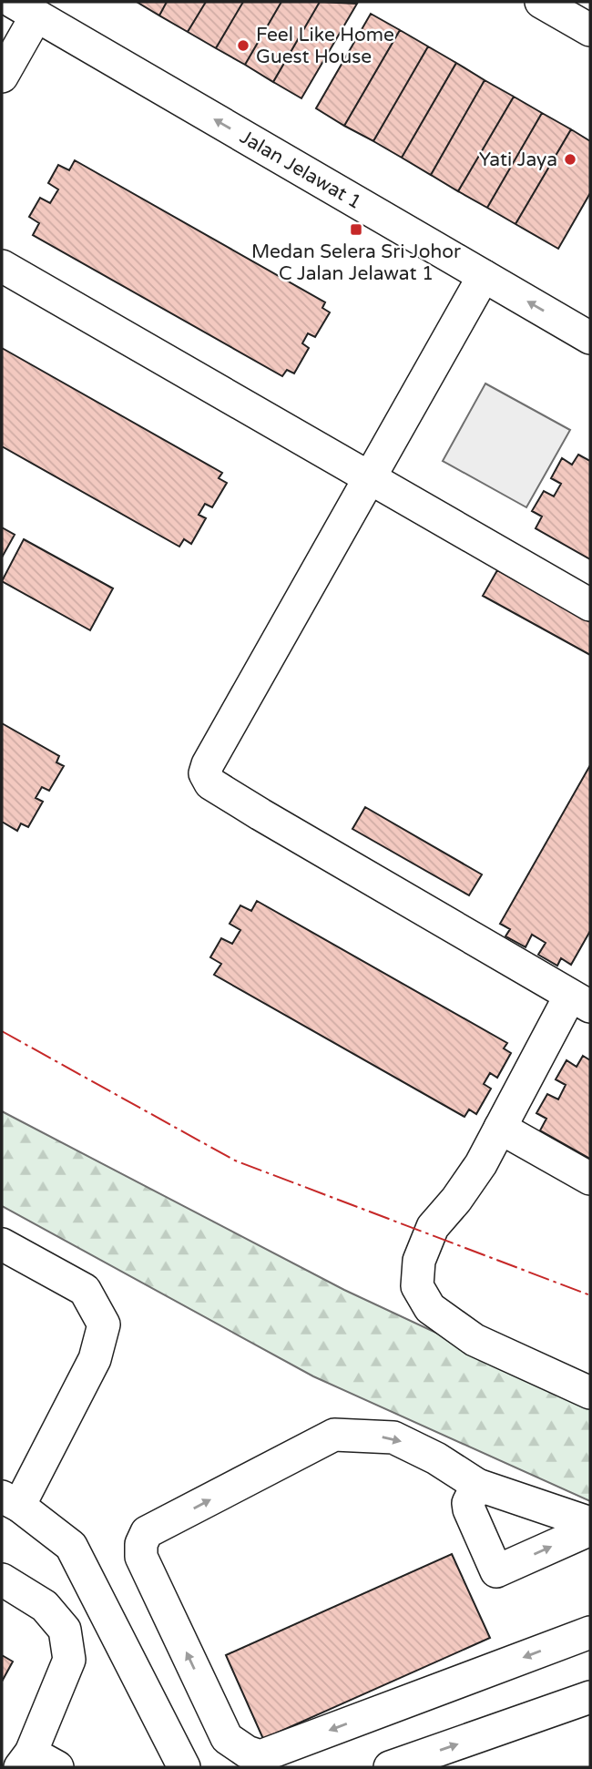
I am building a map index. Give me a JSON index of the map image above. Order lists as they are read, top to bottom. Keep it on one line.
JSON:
{"streets":{"street":["Jalan Jelawat 1"]},"places":{"other":["Feel Like Home Guest House","Yati Jaya"],"transit":["Medan Selera Sri Johor C Jalan Jelawat 1"]}}
